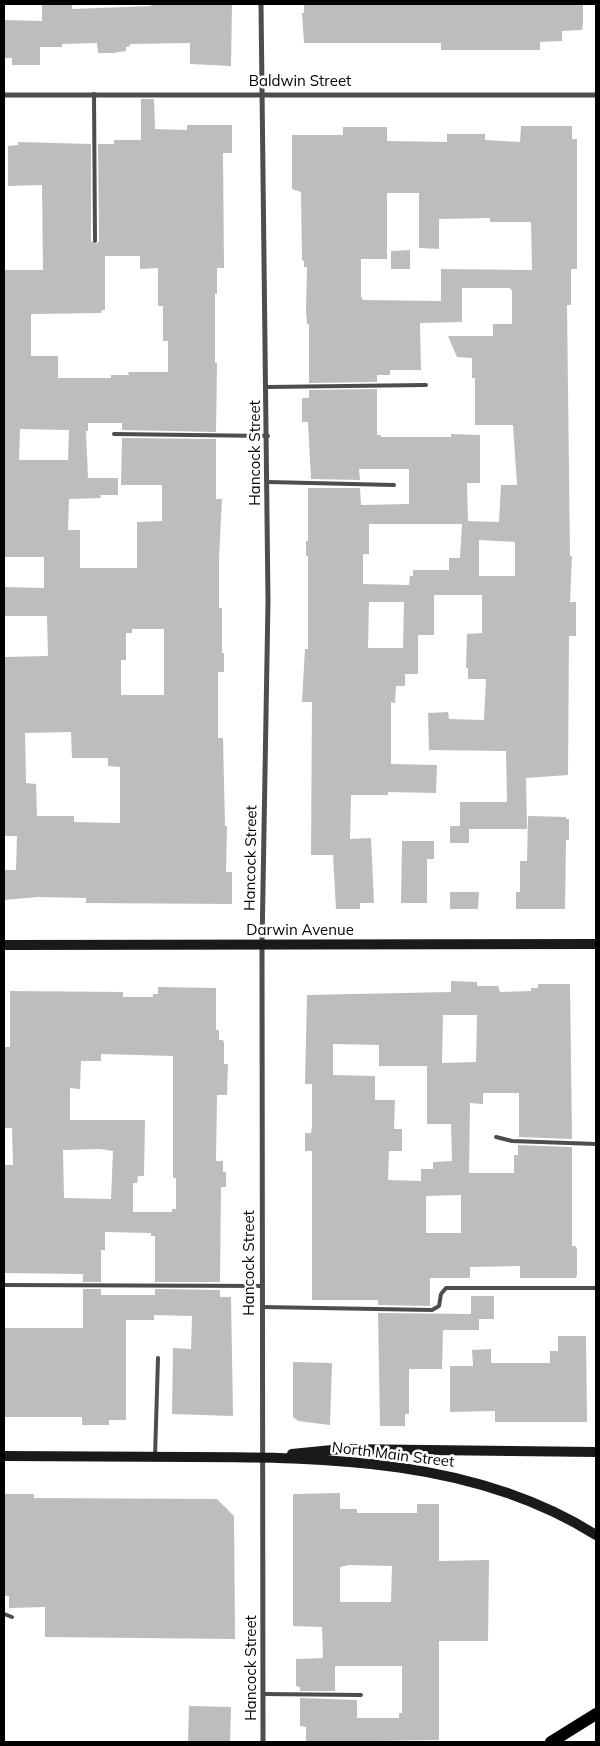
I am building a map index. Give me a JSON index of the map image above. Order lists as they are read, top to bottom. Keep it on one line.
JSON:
{"streets":{"main road":["Darwin Avenue","North Main Street"],"street":["Baldwin Street","Hancock Street"]},"crossings":[["Baldwin Street","Hancock Street"],["Hancock Street","Darwin Avenue"],["Hancock Street","North Main Street"]]}
